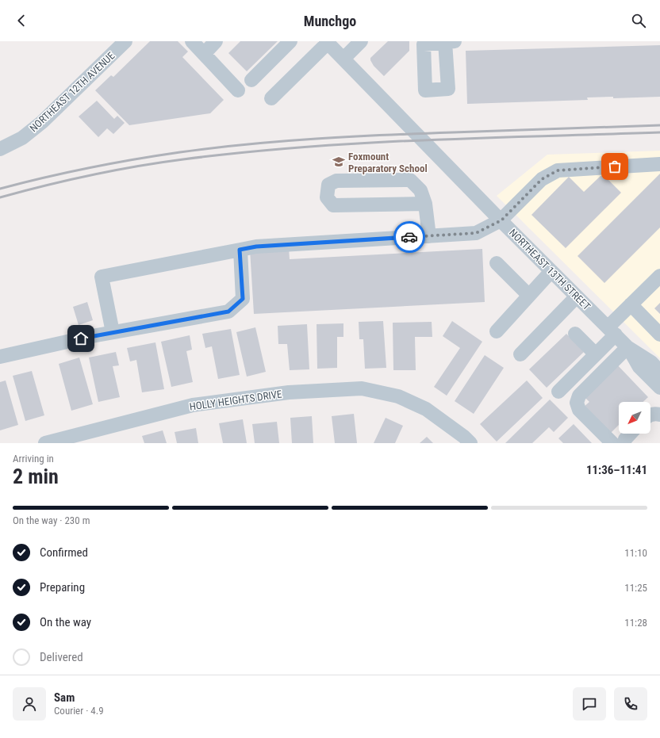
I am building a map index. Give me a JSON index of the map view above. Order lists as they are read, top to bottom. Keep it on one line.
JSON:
{"streets":{"street":["NORTHEAST 12TH AVENUE","NORTHEAST 13TH STREET","HOLLY HEIGHTS DRIVE"]},"places":{"school or university":["Foxmount Preparatory School"]},"north":"bottom left","page":{"header":"Munchgo","heading":["2 min","Arriving in","11:36–11:41"],"panel":["Sam","Courier · 4.9"],"bar":"On the way · 230 m","list":[["Confirmed","11:10"],["Preparing","11:25"],["On the way","11:28"],"Delivered"]}}
